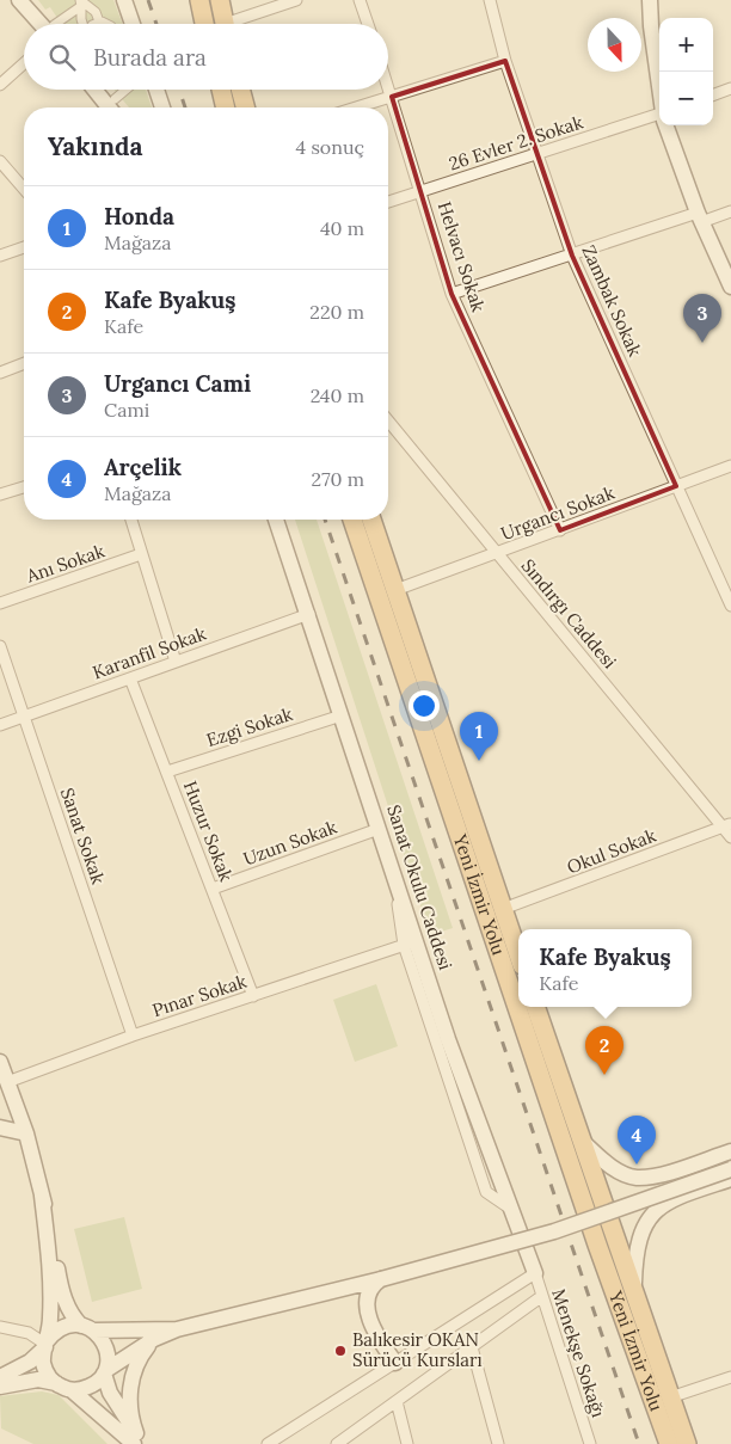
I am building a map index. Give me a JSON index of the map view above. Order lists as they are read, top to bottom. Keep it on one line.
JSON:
{"streets":{"highway":["Yeni İzmir Yolu"],"main road":["Sanat Okulu Caddesi"],"street":["26 Evler 2. Sokak","Helvacı Sokak","Zambak Sokak","Urgancı Sokak","Anı Sokak","Sındırgı Caddesi","Karanfil Sokak","Ezgi Sokak","Huzur Sokak","Sanat Sokak","Uzun Sokak","Okul Sokak","Pınar Sokak","Menekşe Sokağı"]},"crossings":[["26 Evler 2. Sokak","Helvacı Sokak"],["26 Evler 2. Sokak","Zambak Sokak"],["Helvacı Sokak","Urgancı Sokak"],["Zambak Sokak","Urgancı Sokak"],["Urgancı Sokak","Sındırgı Caddesi"],["Urgancı Sokak","Yeni İzmir Yolu"],["Sındırgı Caddesi","Okul Sokak"],["Karanfil Sokak","Huzur Sokak"],["Karanfil Sokak","Sanat Sokak"],["Karanfil Sokak","Sanat Okulu Caddesi"],["Ezgi Sokak","Huzur Sokak"],["Ezgi Sokak","Sanat Okulu Caddesi"],["Huzur Sokak","Uzun Sokak"],["Huzur Sokak","Pınar Sokak"],["Sanat Sokak","Pınar Sokak"],["Uzun Sokak","Sanat Okulu Caddesi"],["Okul Sokak","Yeni İzmir Yolu"],["Sanat Okulu Caddesi","Pınar Sokak"],["Sanat Okulu Caddesi","Menekşe Sokağı"]],"places":["Balıkesir OKAN Sürücü Kursları"],"north":"bottom","page":{"map_buttons":["+","−"],"search":"Burada ara","heading":["Yakında","4 sonuç"],"list":[{"mark":"1","name":"Honda","note":"Mağaza","value":"40 m"},{"mark":"2","name":"Kafe Byakuş","note":"Kafe","value":"220 m"},{"mark":"3","name":"Urgancı Cami","note":"Cami","value":"240 m"},{"mark":"4","name":"Arçelik","note":"Mağaza","value":"270 m"}],"pins":["3","1","2","4"],"popup":["Kafe Byakuş","Kafe"]}}
